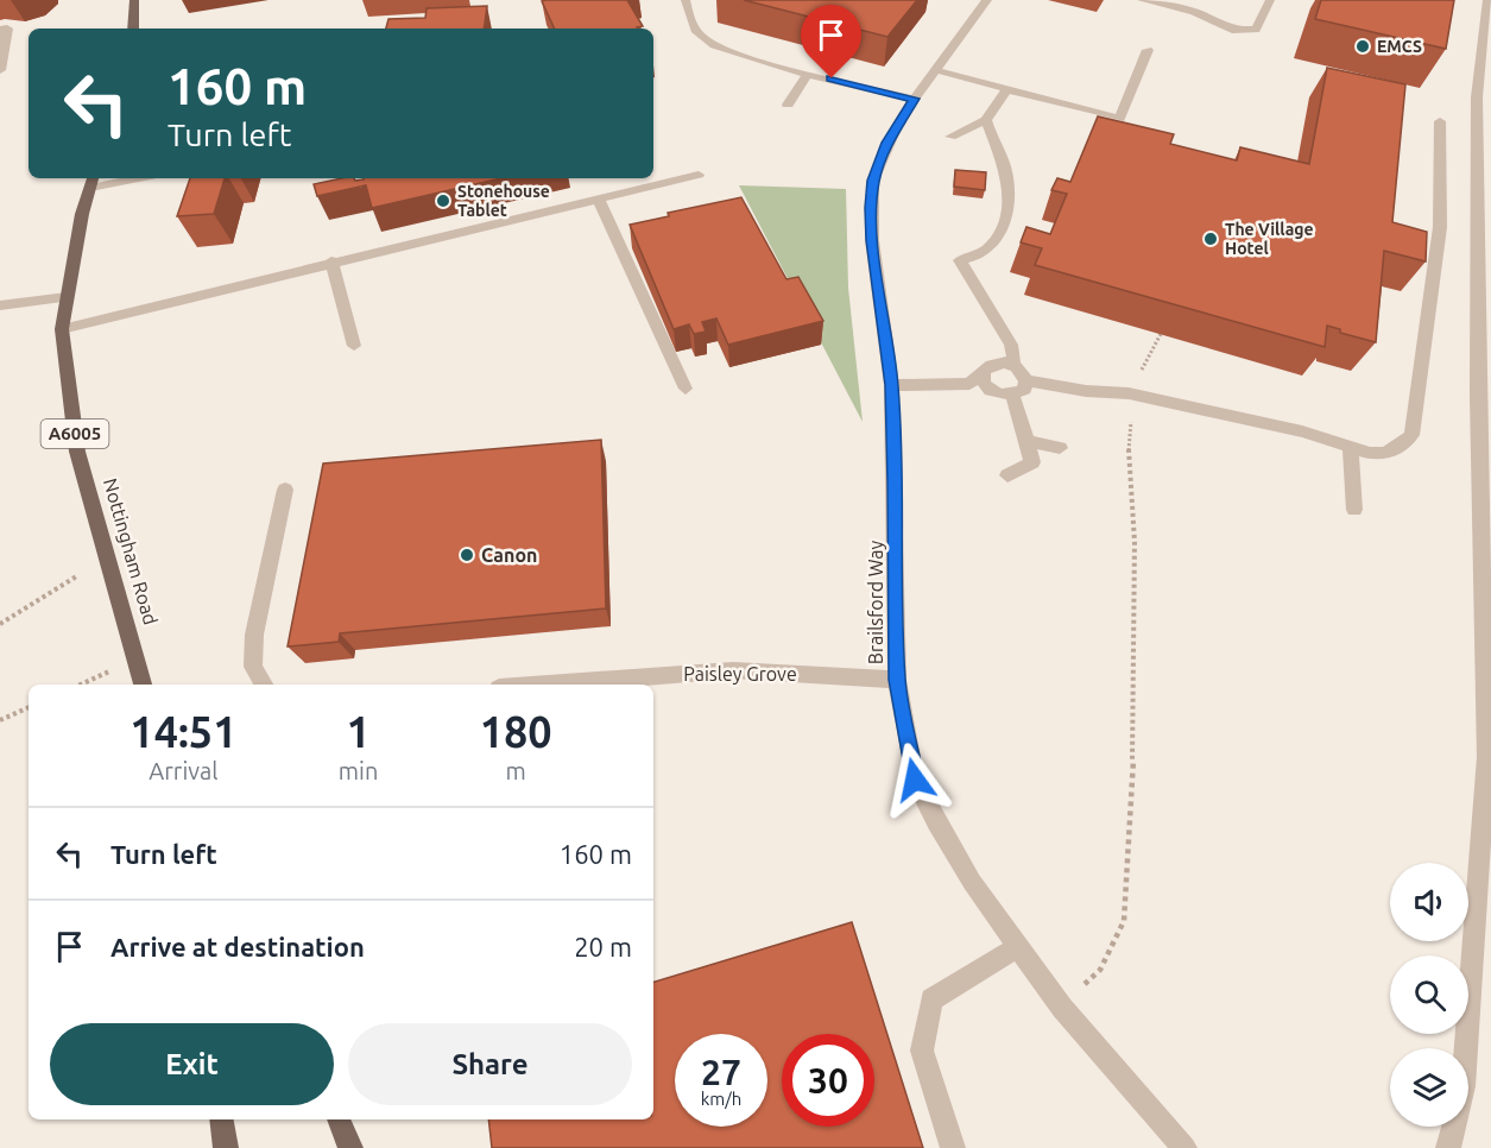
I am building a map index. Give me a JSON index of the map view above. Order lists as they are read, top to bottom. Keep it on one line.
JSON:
{"streets":{"main road":["A6005","Nottingham Road"],"street":["Brailsford Way","Paisley Grove"]},"crossings":[["Brailsford Way","Paisley Grove"]],"places":["EMCS","Stonehouse Tablet","The Village Hotel","Canon"],"page":{"turn":["160 m","Turn left"],"eta":["14:51","Arrival","1","min","180","m"],"list":[{"name":"Turn left","value":"160 m"},{"name":"Arrive at destination","value":"20 m"}],"buttons":["Exit","Share"],"speed":"27 km/h","limit":"30"}}
